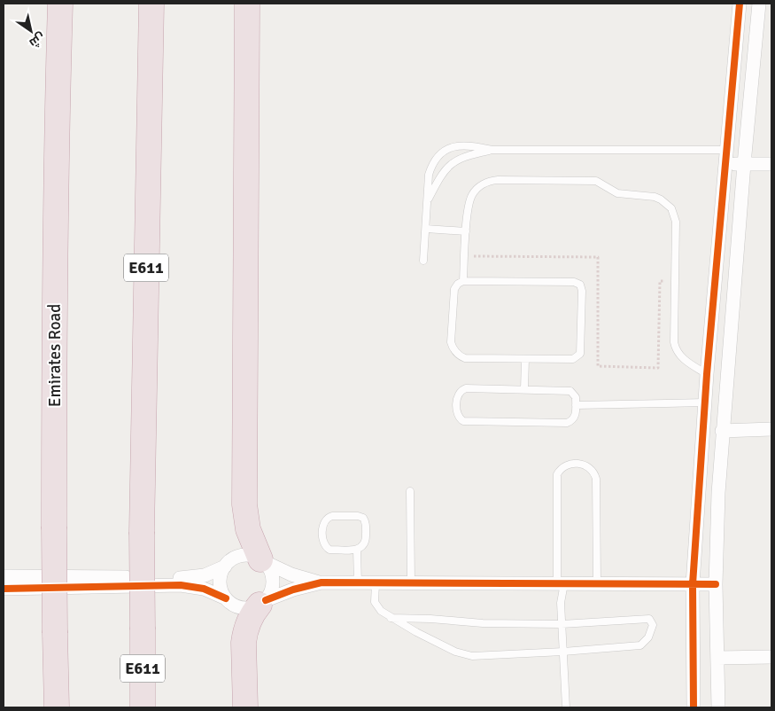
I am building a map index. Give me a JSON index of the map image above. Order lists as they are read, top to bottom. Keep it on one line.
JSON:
{"streets":{"highway":["E611","Emirates Road"]},"north":"bottom right"}
